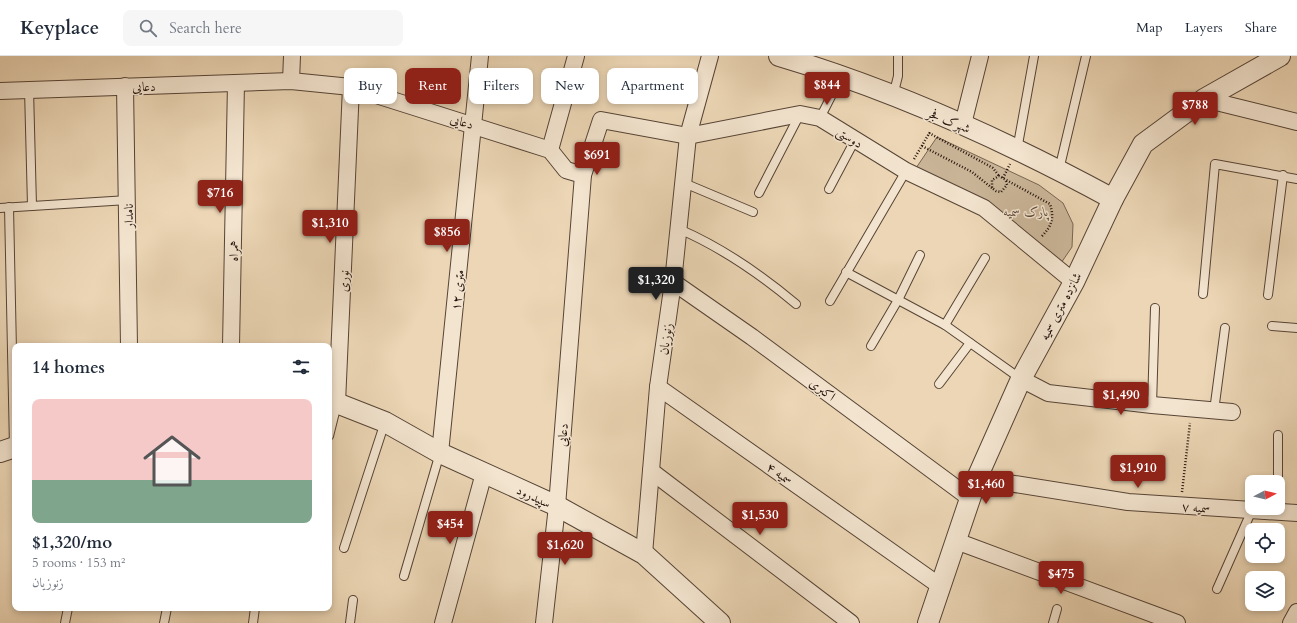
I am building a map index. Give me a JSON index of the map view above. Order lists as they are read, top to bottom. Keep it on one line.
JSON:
{"streets":{"street":["دعایی","شهرک فجر","دوستی","نامدار","همراه","نوری","۱۲ متری","شانزده متری سمیه","زنوزیان","اکبری","سمیه ۴","سپیدرود","سمیه ۷"]},"crossings":[["دعایی","دوستی"],["دعایی","نامدار"],["دعایی","همراه"],["دعایی","۱۲ متری"],["دعایی","سپیدرود"],["شهرک فجر","شانزده متری سمیه"],["دوستی","شانزده متری سمیه"],["دوستی","زنوزیان"],["نوری","سپیدرود"],["۱۲ متری","سپیدرود"],["شانزده متری سمیه","اکبری"],["شانزده متری سمیه","سمیه ۴"],["شانزده متری سمیه","سمیه ۷"],["زنوزیان","اکبری"],["زنوزیان","سمیه ۴"],["زنوزیان","سپیدرود"]],"parks":["پارک سمیه"],"north":"right","page":{"header":"Keyplace","search":"Search here","nav":["Map","Layers","Share"],"chip":["Buy","Rent","Filters","New","Apartment"],"price":["$844","$788","$691","$716","$1,310","$856","$1,320","$1,490","$1,910","$1,460","$1,530","$454","$1,620","$475"],"heading":"14 homes","list":[{"name":"$1,320/mo","note":"5 rooms · 153 m² · زنوزیان"}]}}
